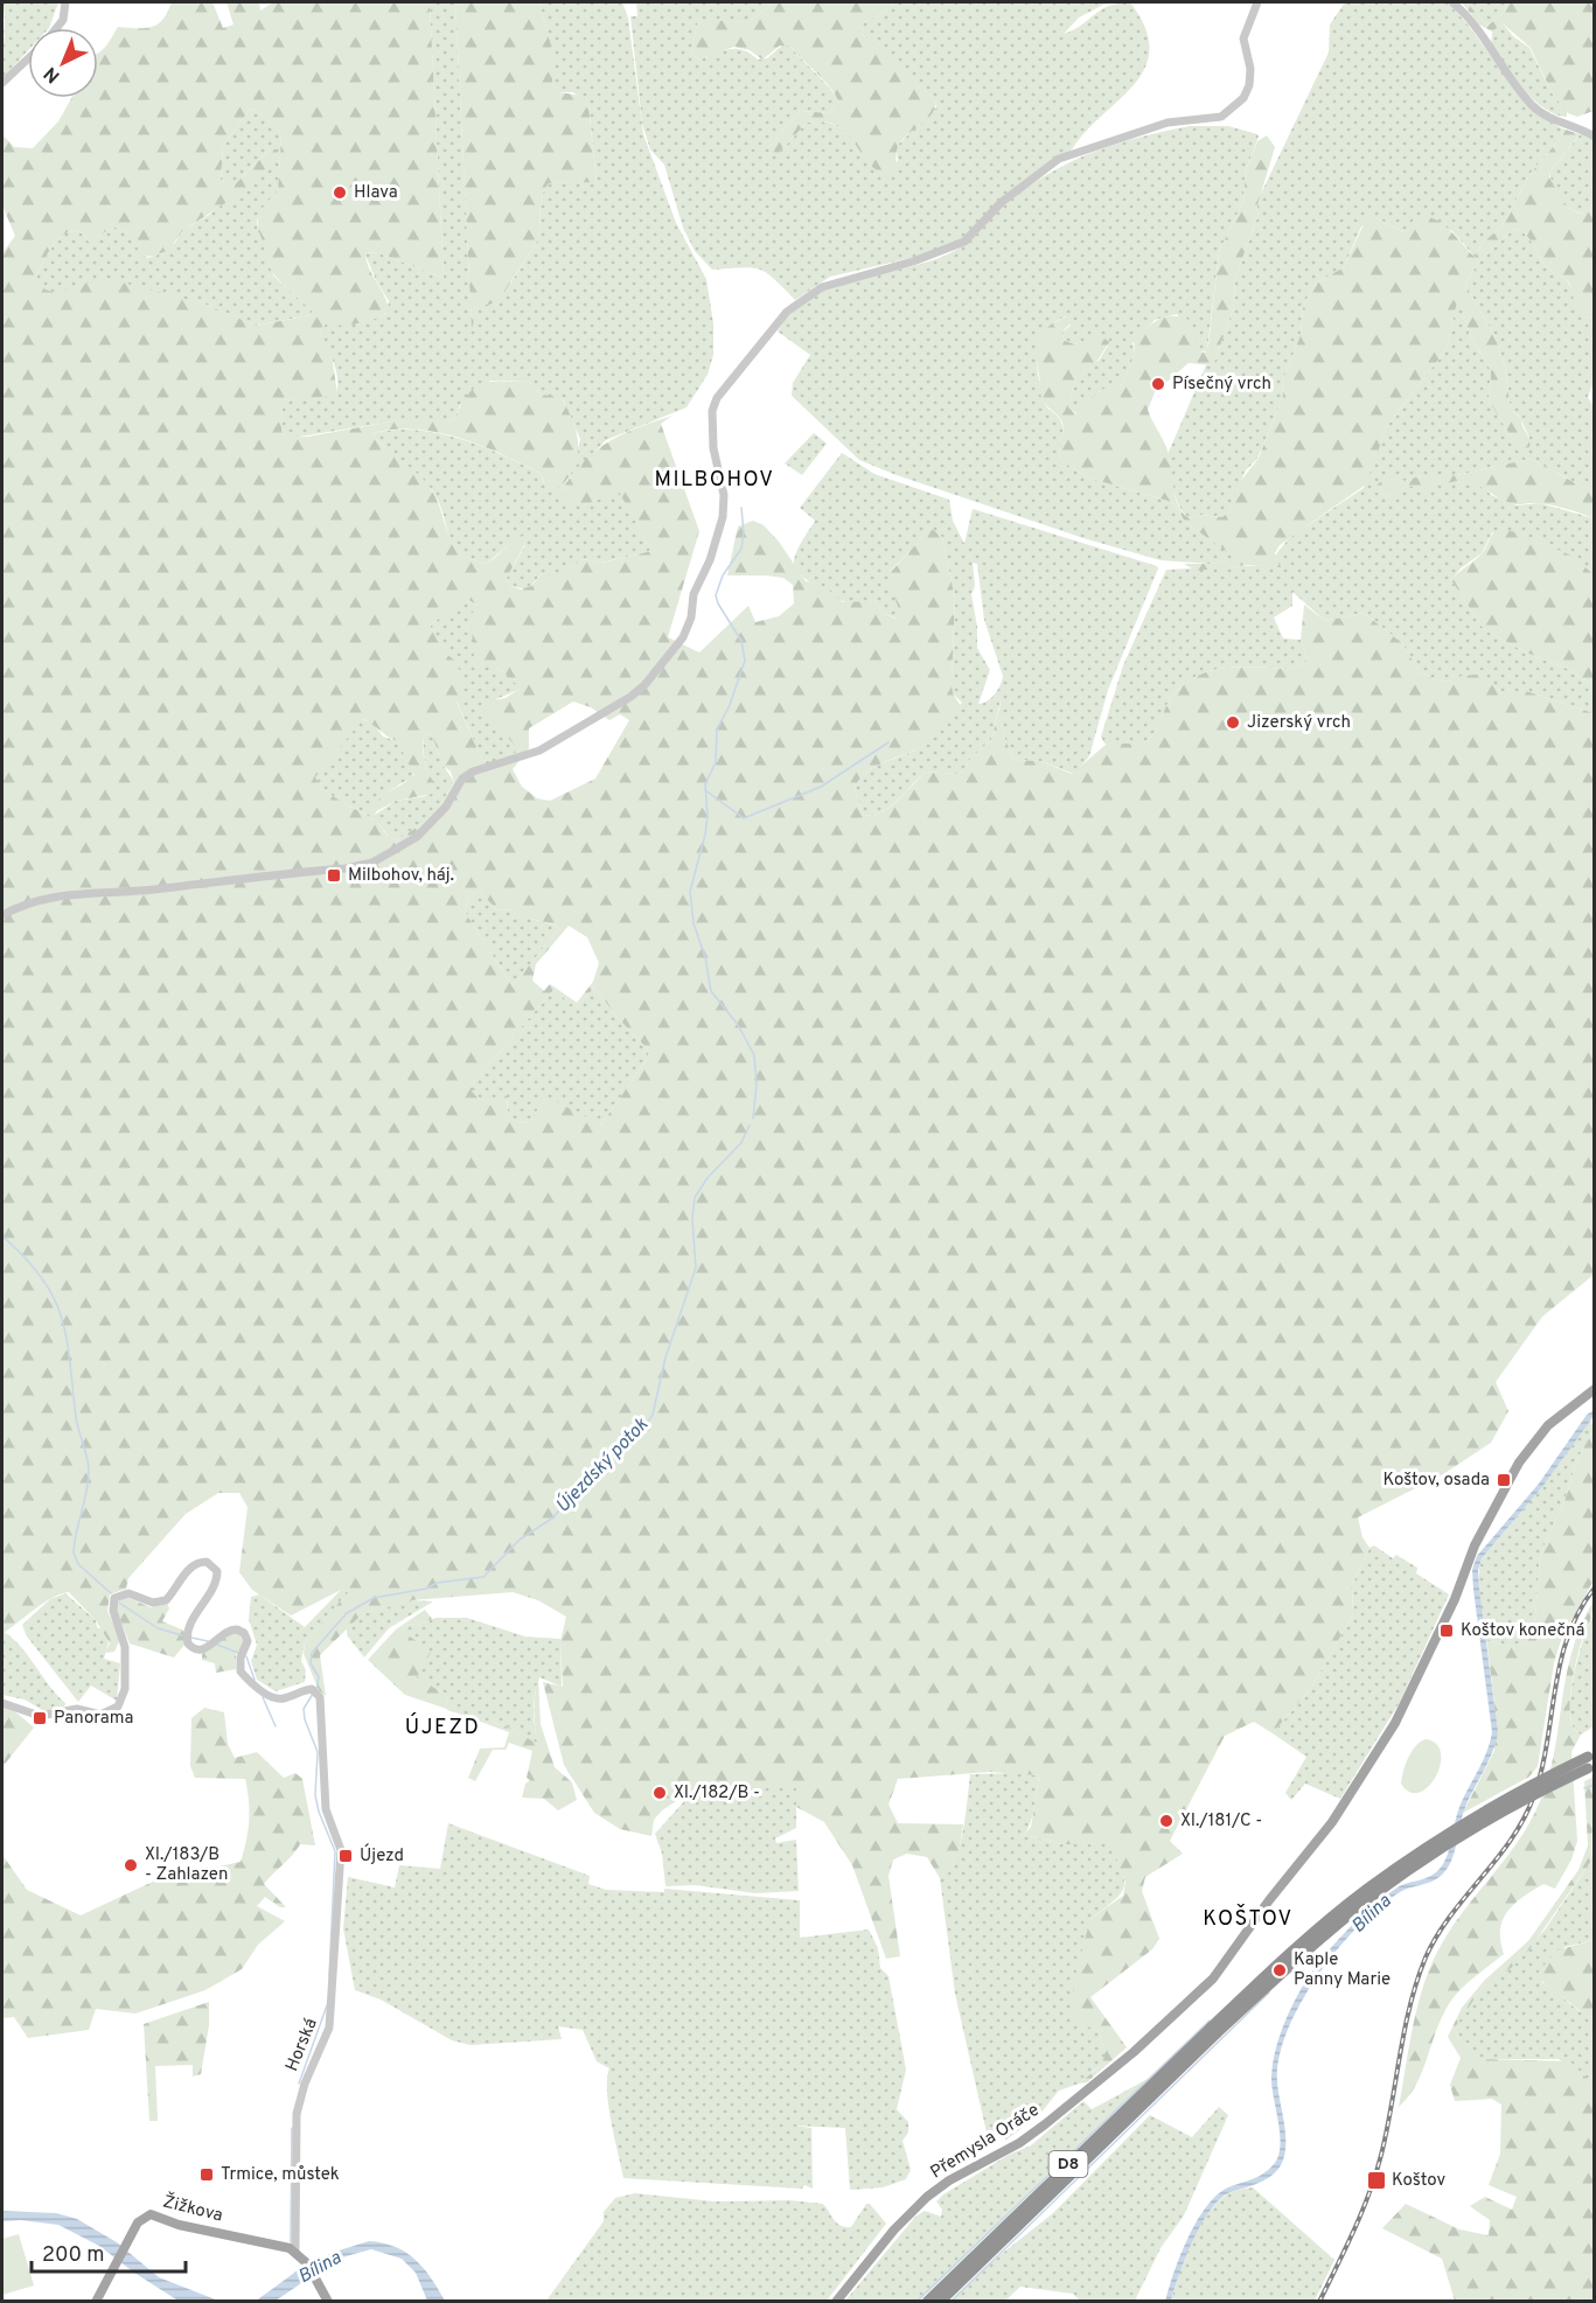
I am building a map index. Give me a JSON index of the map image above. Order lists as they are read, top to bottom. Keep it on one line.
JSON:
{"streets":{"highway":["D8"],"main road":["Přemysla Oráče","Žižkova"],"street":["Horská"]},"crossings":[["Horská","Žižkova"]],"districts":["MILBOHOV","ÚJEZD","KOŠTOV"],"water":["Újezdský potok","Bílina"],"places":{"other":["Hlava","Písečný vrch","Jizerský vrch","XI./182/B -","XI./181/C -","XI./183/B - Zahlazen","Kaple Panny Marie"],"transit":["Milbohov, háj.","Koštov, osada","Koštov konečná","Panorama","Újezd","Trmice, můstek","Koštov"]},"scale_bar":"200 m","north":"bottom left"}
